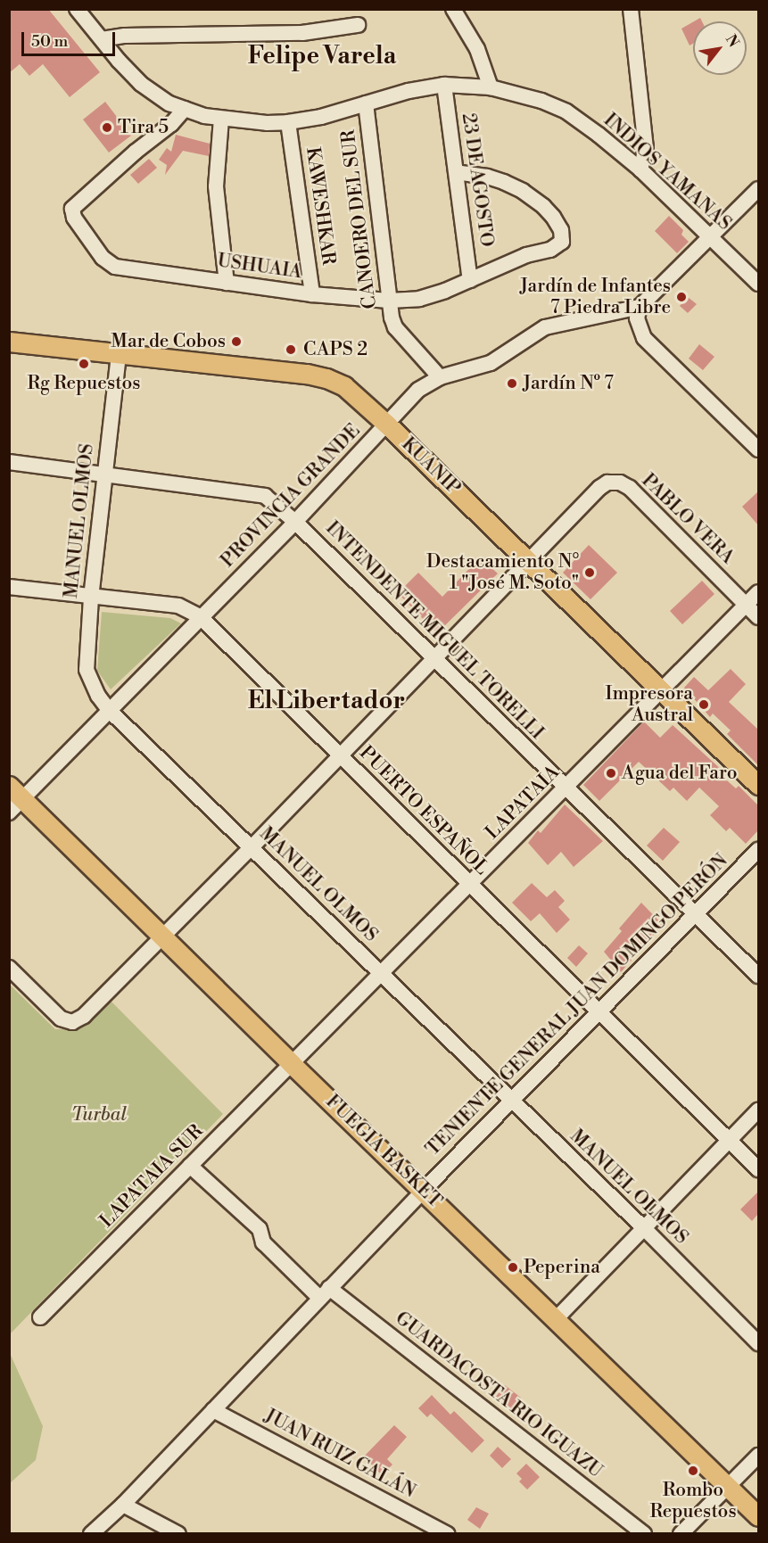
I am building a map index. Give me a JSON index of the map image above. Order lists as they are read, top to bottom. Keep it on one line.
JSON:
{"streets":{"main road":["KUANIP","FUEGIA BASKET"],"street":["INDIOS YAMANAS","23 DE AGOSTO","KAWESHKAR","CANOERO DEL SUR","USHUAIA","PROVINCIA GRANDE","PABLO VERA","MANUEL OLMOS","INTENDENTE MIGUEL TORELLI","LAPATAIA","PUERTO ESPAÑOL","TENIENTE GENERAL JUAN DOMINGO PERÓN","LAPATAIA SUR","GUARDACOSTA RIO IGUAZU","JUAN RUIZ GALÁN"]},"crossings":[["INDIOS YAMANAS","23 DE AGOSTO"],["INDIOS YAMANAS","KAWESHKAR"],["INDIOS YAMANAS","CANOERO DEL SUR"],["INDIOS YAMANAS","USHUAIA"],["23 DE AGOSTO","USHUAIA"],["KAWESHKAR","USHUAIA"],["CANOERO DEL SUR","USHUAIA"],["CANOERO DEL SUR","PROVINCIA GRANDE"],["KUANIP","PROVINCIA GRANDE"],["KUANIP","PABLO VERA"],["KUANIP","MANUEL OLMOS"],["KUANIP","LAPATAIA"],["PROVINCIA GRANDE","MANUEL OLMOS"],["PROVINCIA GRANDE","INTENDENTE MIGUEL TORELLI"],["PROVINCIA GRANDE","PUERTO ESPAÑOL"],["PROVINCIA GRANDE","FUEGIA BASKET"],["PABLO VERA","LAPATAIA"],["MANUEL OLMOS","INTENDENTE MIGUEL TORELLI"],["MANUEL OLMOS","LAPATAIA"],["MANUEL OLMOS","PUERTO ESPAÑOL"],["MANUEL OLMOS","TENIENTE GENERAL JUAN DOMINGO PERÓN"],["INTENDENTE MIGUEL TORELLI","LAPATAIA"],["INTENDENTE MIGUEL TORELLI","TENIENTE GENERAL JUAN DOMINGO PERÓN"],["LAPATAIA","PUERTO ESPAÑOL"],["LAPATAIA","FUEGIA BASKET"],["LAPATAIA","LAPATAIA SUR"],["PUERTO ESPAÑOL","TENIENTE GENERAL JUAN DOMINGO PERÓN"],["TENIENTE GENERAL JUAN DOMINGO PERÓN","FUEGIA BASKET"],["TENIENTE GENERAL JUAN DOMINGO PERÓN","GUARDACOSTA RIO IGUAZU"],["TENIENTE GENERAL JUAN DOMINGO PERÓN","JUAN RUIZ GALÁN"],["FUEGIA BASKET","LAPATAIA SUR"],["LAPATAIA SUR","GUARDACOSTA RIO IGUAZU"]],"districts":["Felipe Varela","El Libertador"],"parks":["Turbal"],"places":["Tira 5","Jardín de Infantes 7 Piedra Libre","Mar de Cobos","CAPS 2","Rg Repuestos","Jardín Nº 7","Destacamiento N° 1 \"José M. Soto\"","Impresora Austral","Agua del Faro","Peperina","Rombo Repuestos"],"scale_bar":"50 m","north":"top right"}
